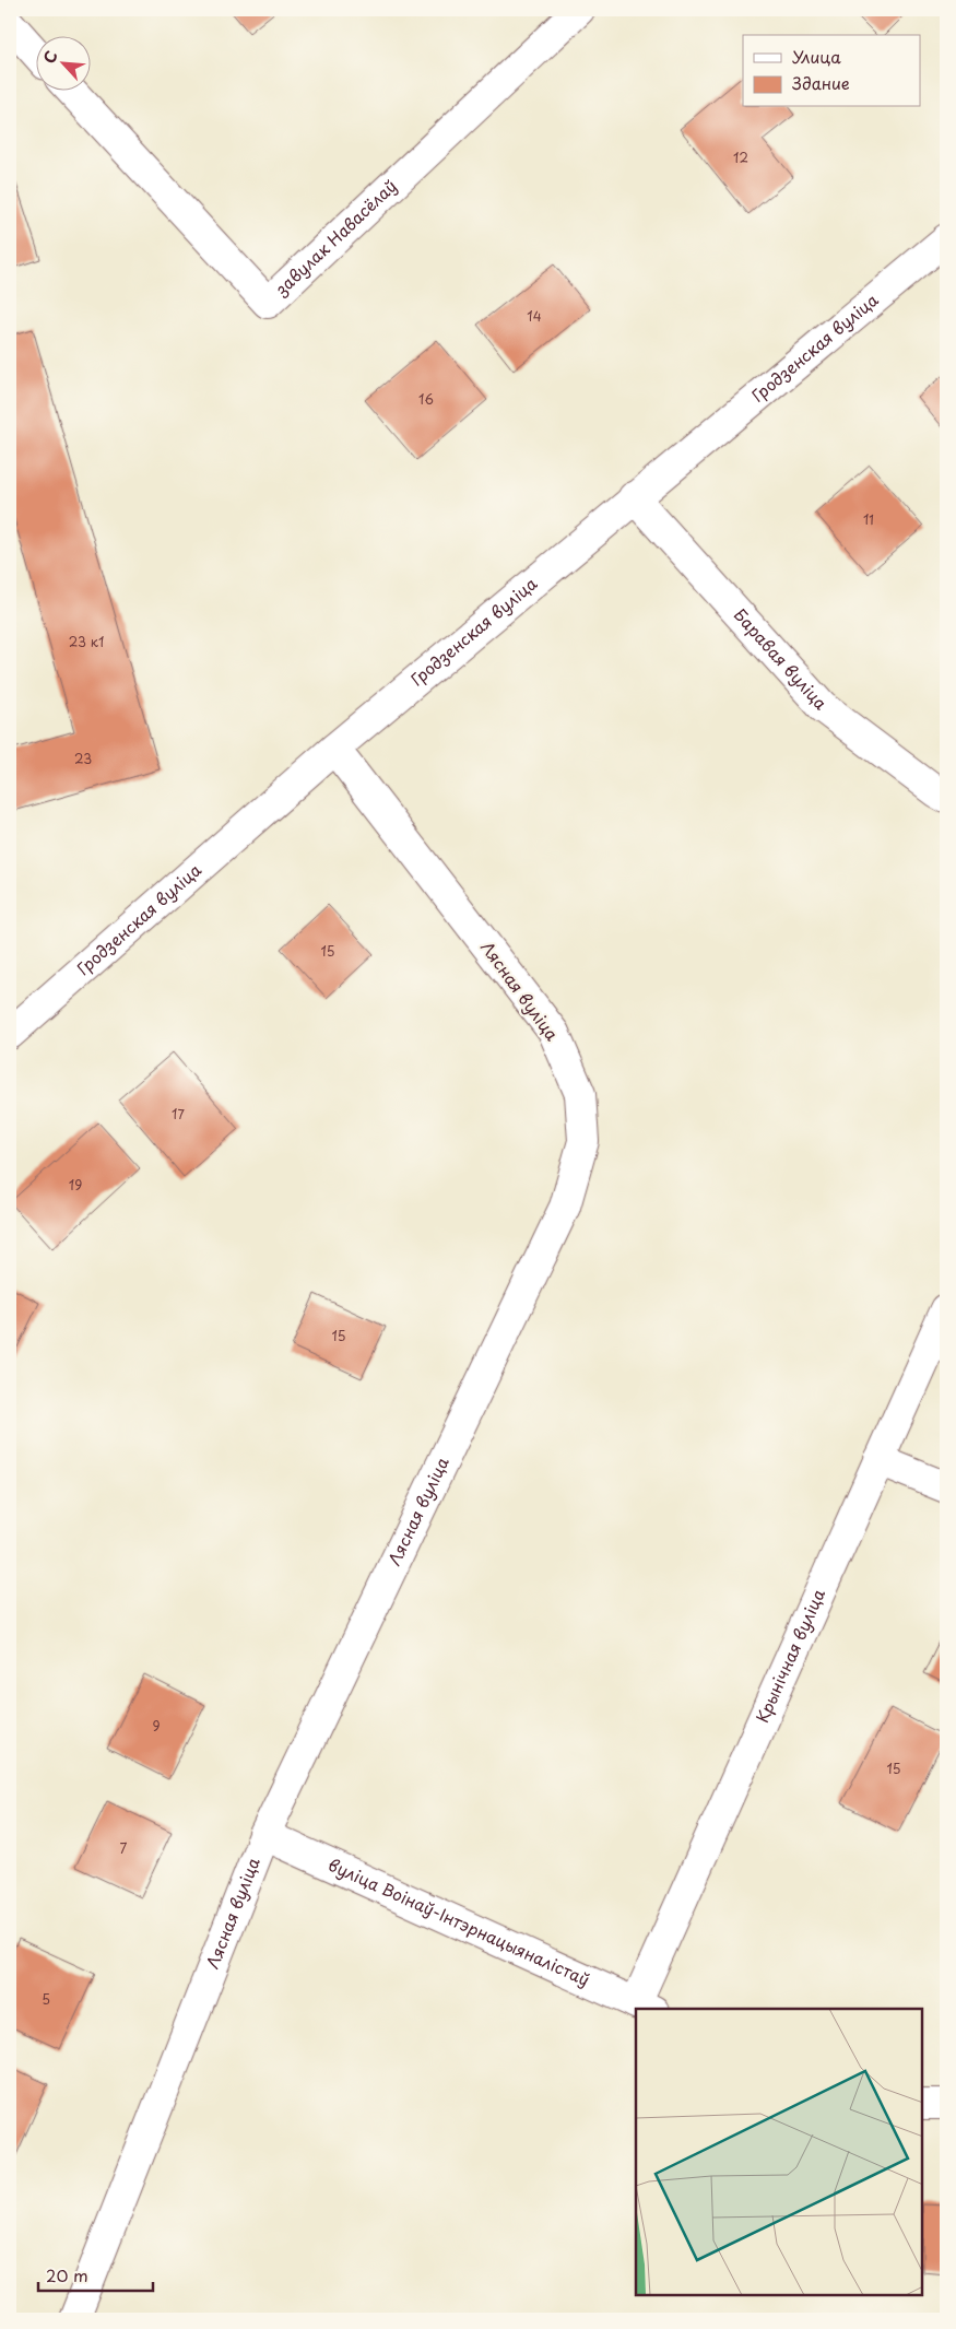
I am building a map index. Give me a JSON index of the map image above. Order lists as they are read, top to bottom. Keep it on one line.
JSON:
{"streets":{"street":["завулак Навасёлаў","Гродзенская вуліца","Баравая вуліца","Лясная вуліца","Крынічная вуліца","вуліца Воінаў-Інтэрнацыяналістаў"]},"crossings":[["Гродзенская вуліца","Баравая вуліца"],["Гродзенская вуліца","Лясная вуліца"],["Лясная вуліца","вуліца Воінаў-Інтэрнацыяналістаў"],["Крынічная вуліца","вуліца Воінаў-Інтэрнацыяналістаў"]],"house_numbers":["12","14","16","11","23 к1","23","15","17","19","15","9","15","7","5"],"legend":["Улица","Здание"],"scale_bar":"20 m","north":"top left"}
